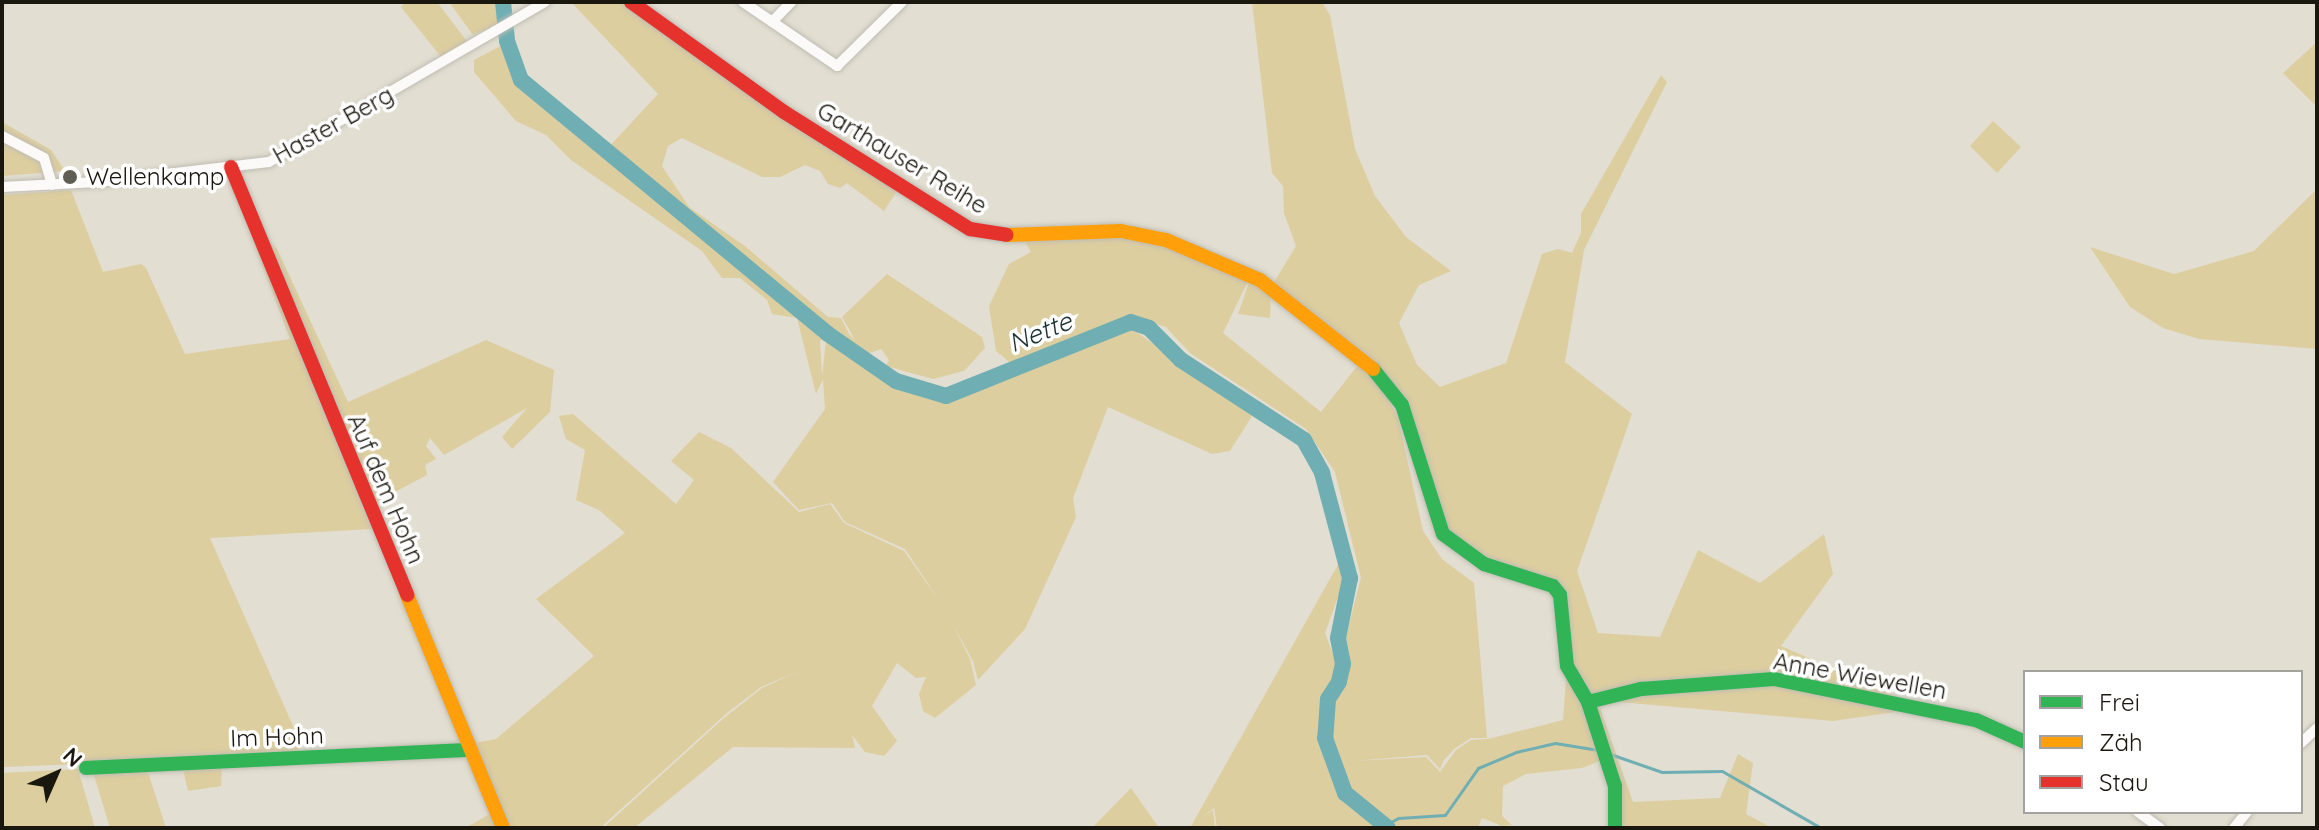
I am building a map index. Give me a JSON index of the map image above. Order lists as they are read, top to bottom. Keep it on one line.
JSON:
{"streets":{"street":["Haster Berg","Garthauser Reihe","Auf dem Hohn","Anne Wiewellen","Im Hohn"]},"crossings":[["Haster Berg","Auf dem Hohn"],["Garthauser Reihe","Anne Wiewellen"],["Auf dem Hohn","Im Hohn"]],"water":["Nette"],"places":["Wellenkamp"],"legend":["Frei","Zäh","Stau"],"north":"top right"}
